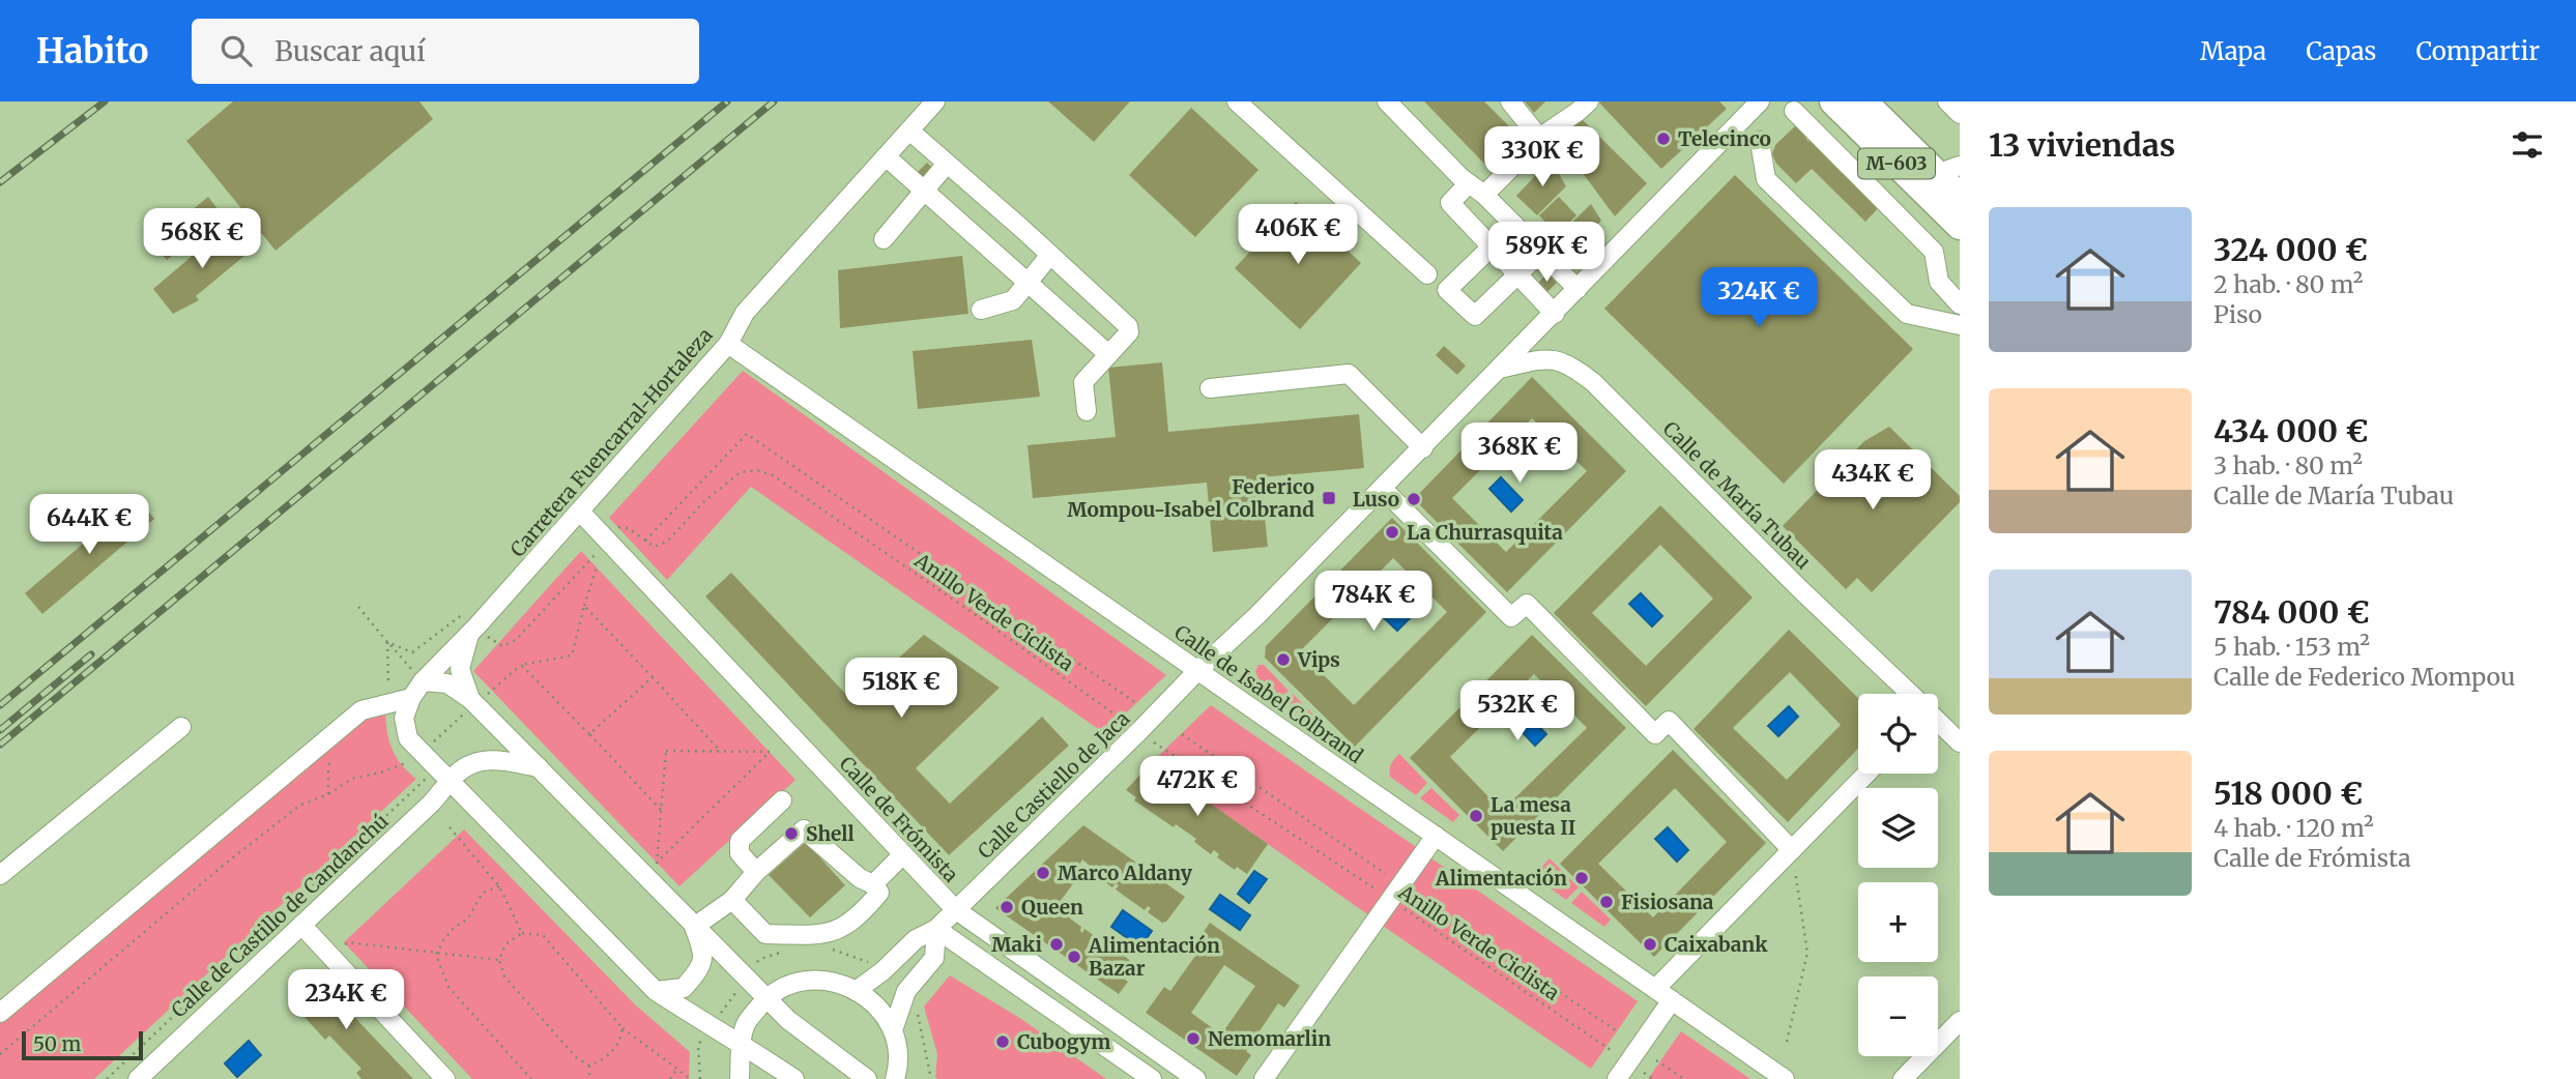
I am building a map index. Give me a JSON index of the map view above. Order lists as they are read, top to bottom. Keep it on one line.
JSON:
{"streets":{"highway":["M-603"],"street":["Carretera Fuencarral-Hortaleza","Calle de María Tubau","Calle de Isabel Colbrand","Calle Castiello de Jaca","Calle de Frómista","Calle de Castillo de Candanchú"],"path":["Anillo Verde Ciclista"]},"crossings":[["Carretera Fuencarral-Hortaleza","Calle de Isabel Colbrand"],["Carretera Fuencarral-Hortaleza","Calle de Frómista"],["Carretera Fuencarral-Hortaleza","Calle de Castillo de Candanchú"],["Calle de María Tubau","Calle Castiello de Jaca"],["Anillo Verde Ciclista","Calle Castiello de Jaca"],["Calle de Isabel Colbrand","Calle Castiello de Jaca"],["Calle Castiello de Jaca","Calle de Frómista"]],"places":{"other":["Telecinco","Luso","La Churrasquita","Vips","La mesa puesta II","Shell","Marco Aldany","Alimentación","Fisiosana","Queen","Maki","Caixabank","Alimentación Bazar","Nemomarlin","Cubogym"],"transit":["Federico Mompou-Isabel Colbrand"]},"scale_bar":"50 m","page":{"header":"Habito","search":"Buscar aquí","nav":["Mapa","Capas","Compartir"],"heading":"13 viviendas","price":["330K €","406K €","568K €","589K €","324K €","368K €","434K €","644K €","784K €","518K €","532K €","472K €","234K €"],"list":[{"name":"324 000 €","note":"2 hab. · 80 m² · Piso"},{"name":"434 000 €","note":"3 hab. · 80 m² · Calle de María Tubau"},{"name":"784 000 €","note":"5 hab. · 153 m² · Calle de Federico Mompou"},{"name":"518 000 €","note":"4 hab. · 120 m² · Calle de Frómista"}],"map_buttons":["+","−"],"scale":"50 m"}}
